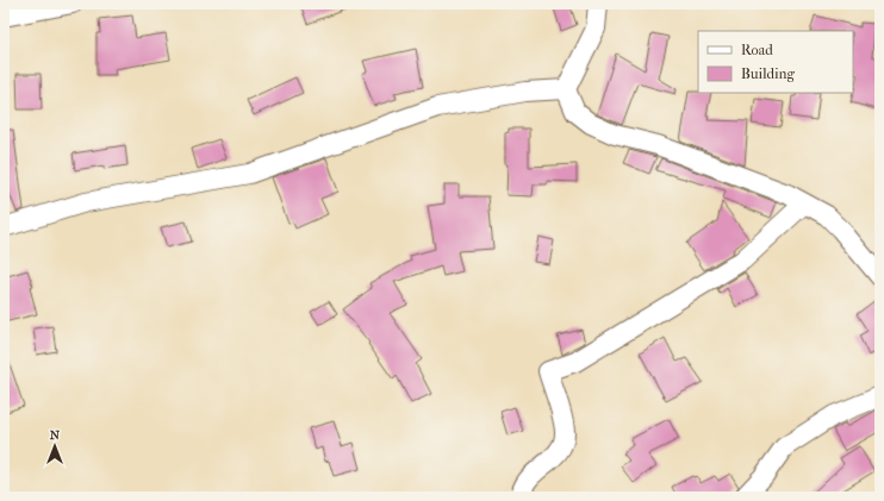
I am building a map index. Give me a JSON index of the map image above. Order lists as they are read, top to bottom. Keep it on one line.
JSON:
{"legend":["Road","Building"],"north":"top"}
